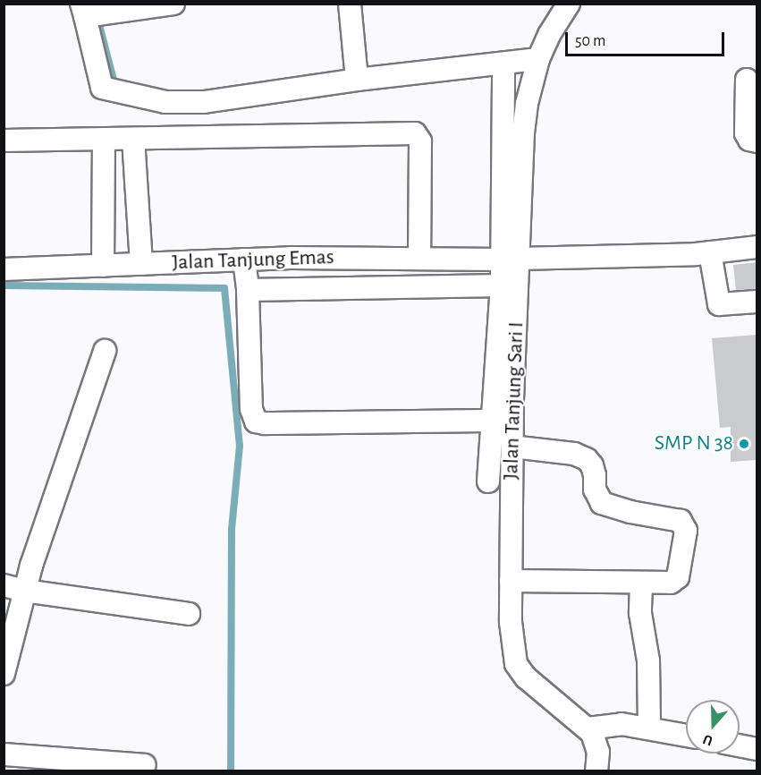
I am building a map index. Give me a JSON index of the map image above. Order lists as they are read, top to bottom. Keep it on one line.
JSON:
{"streets":{"street":["Jalan Tanjung Emas","Jalan Tanjung Sari I"]},"crossings":[["Jalan Tanjung Emas","Jalan Tanjung Sari I"]],"places":["SMP N 38"],"scale_bar":"50 m","north":"bottom"}
